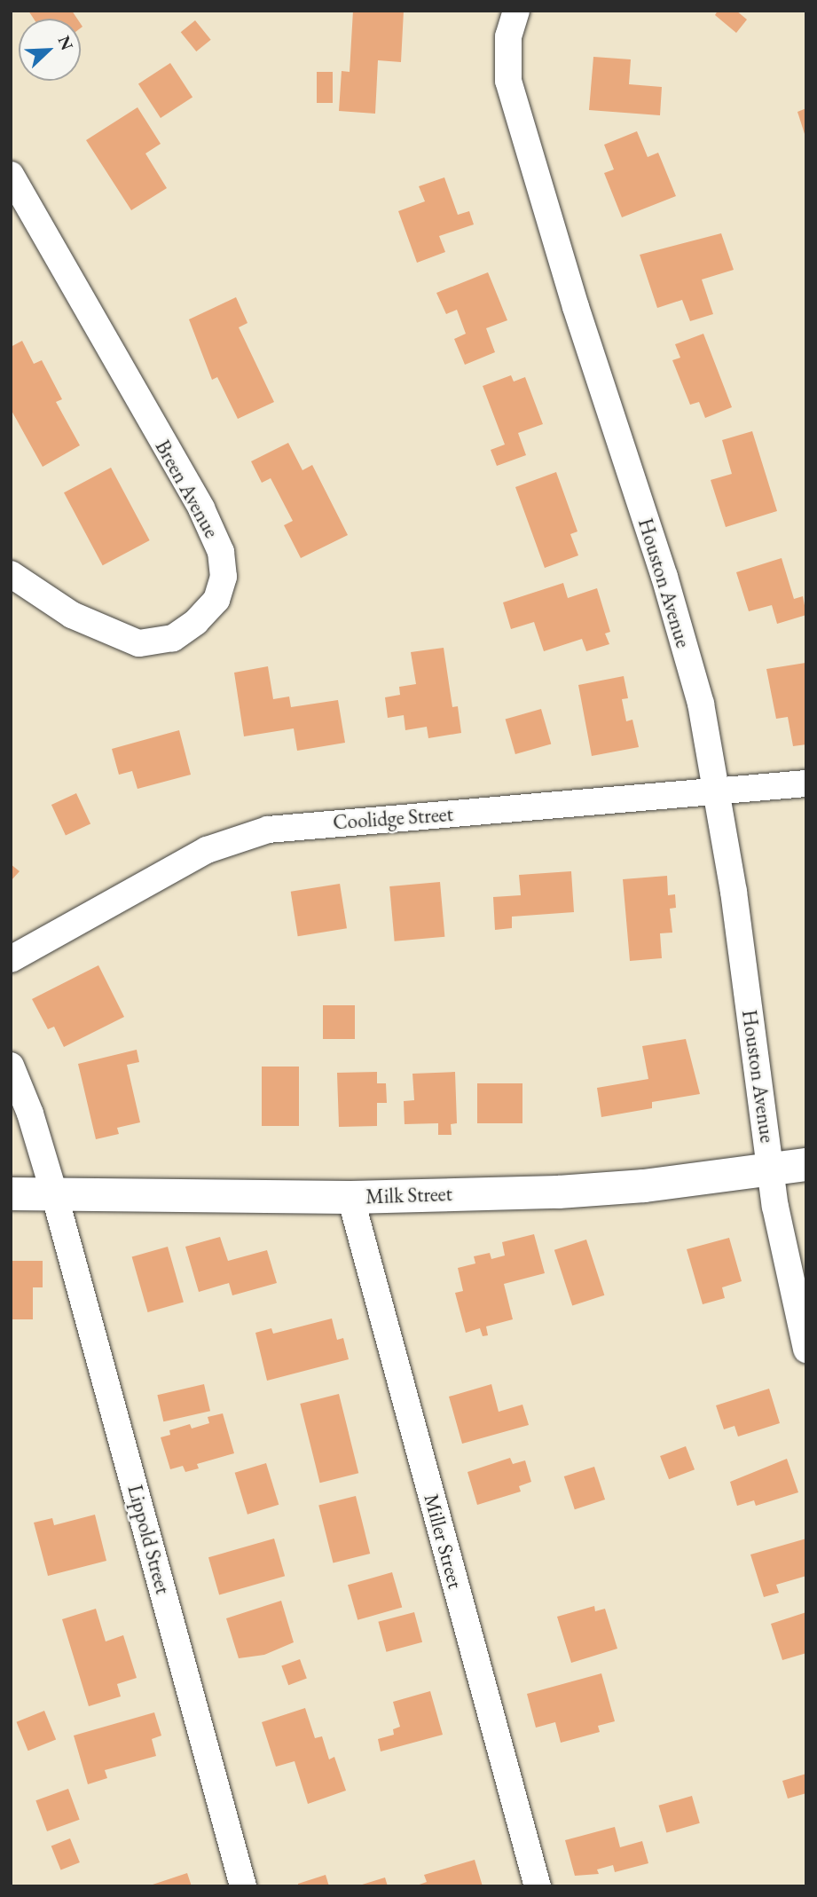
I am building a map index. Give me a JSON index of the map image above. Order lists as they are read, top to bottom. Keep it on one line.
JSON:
{"streets":{"street":["Breen Avenue","Houston Avenue","Coolidge Street","Milk Street","Lippold Street","Miller Street"]},"crossings":[["Houston Avenue","Coolidge Street"],["Houston Avenue","Milk Street"],["Milk Street","Lippold Street"],["Milk Street","Miller Street"]],"north":"top right"}
